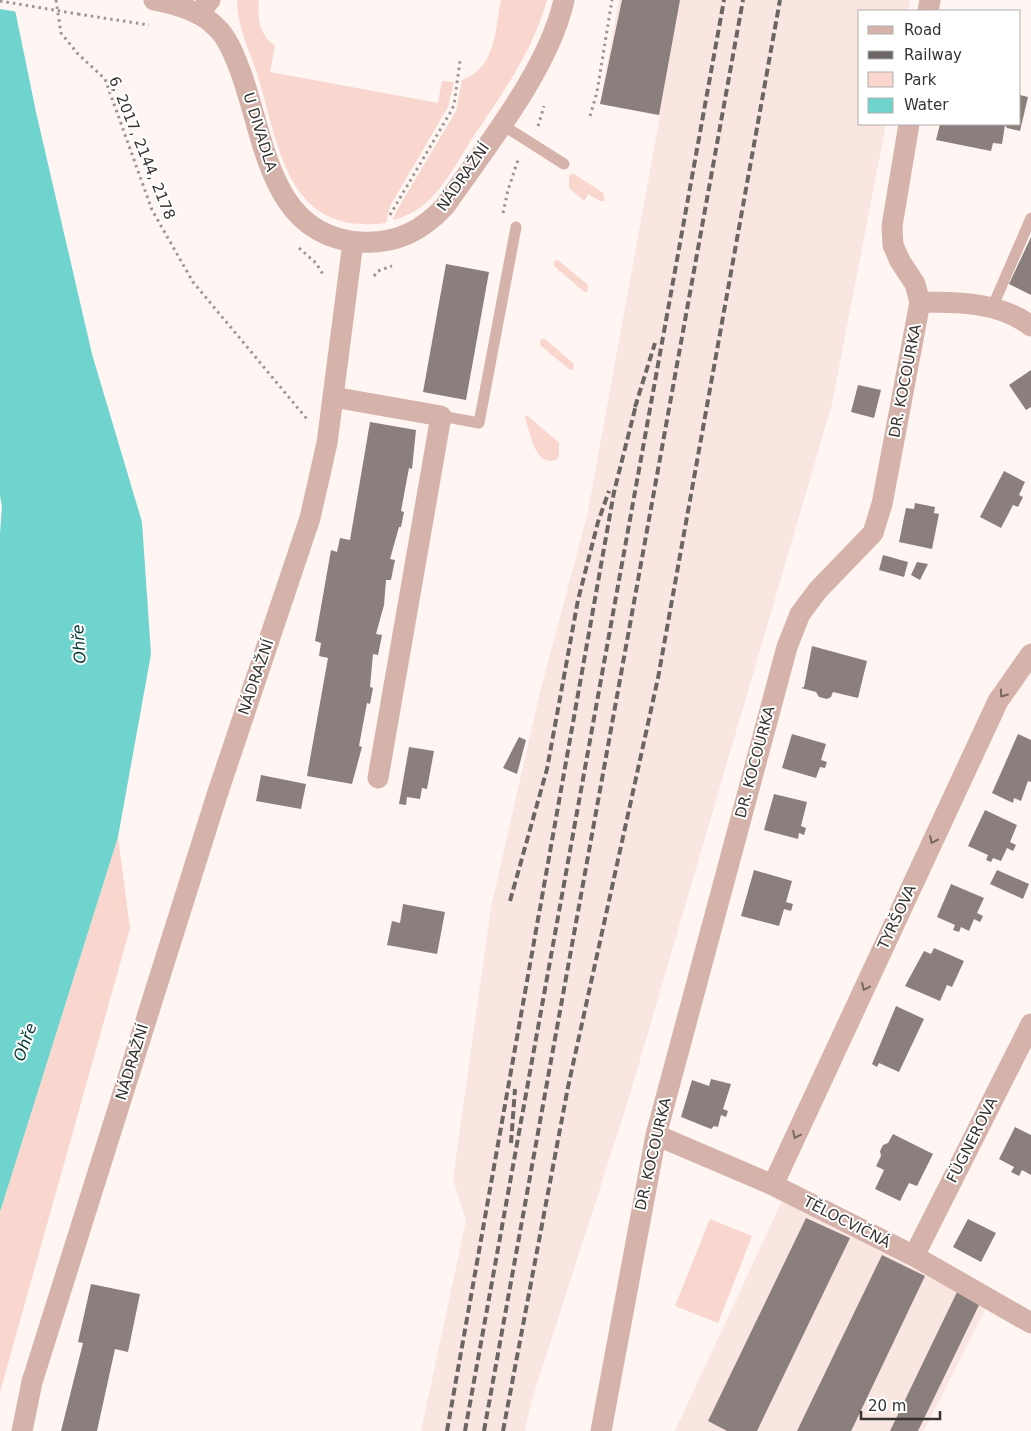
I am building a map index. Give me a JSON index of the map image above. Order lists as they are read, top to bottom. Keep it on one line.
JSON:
{"streets":{"street":["U DIVADLA","NÁDRAŽNÍ","DR. KOCOURKA","TYRŠOVA","FÜGNEROVA","TĚLOCVIČNÁ"],"path":["6, 2017, 2144, 2178"]},"crossings":[["U DIVADLA","NÁDRAŽNÍ"],["6, 2017, 2144, 2178","NÁDRAŽNÍ"],["DR. KOCOURKA","TĚLOCVIČNÁ"],["TYRŠOVA","TĚLOCVIČNÁ"],["FÜGNEROVA","TĚLOCVIČNÁ"]],"one_way":["TYRŠOVA"],"water":["Ohře"],"legend":["Road","Railway","Park","Water"],"scale_bar":"20 m"}
